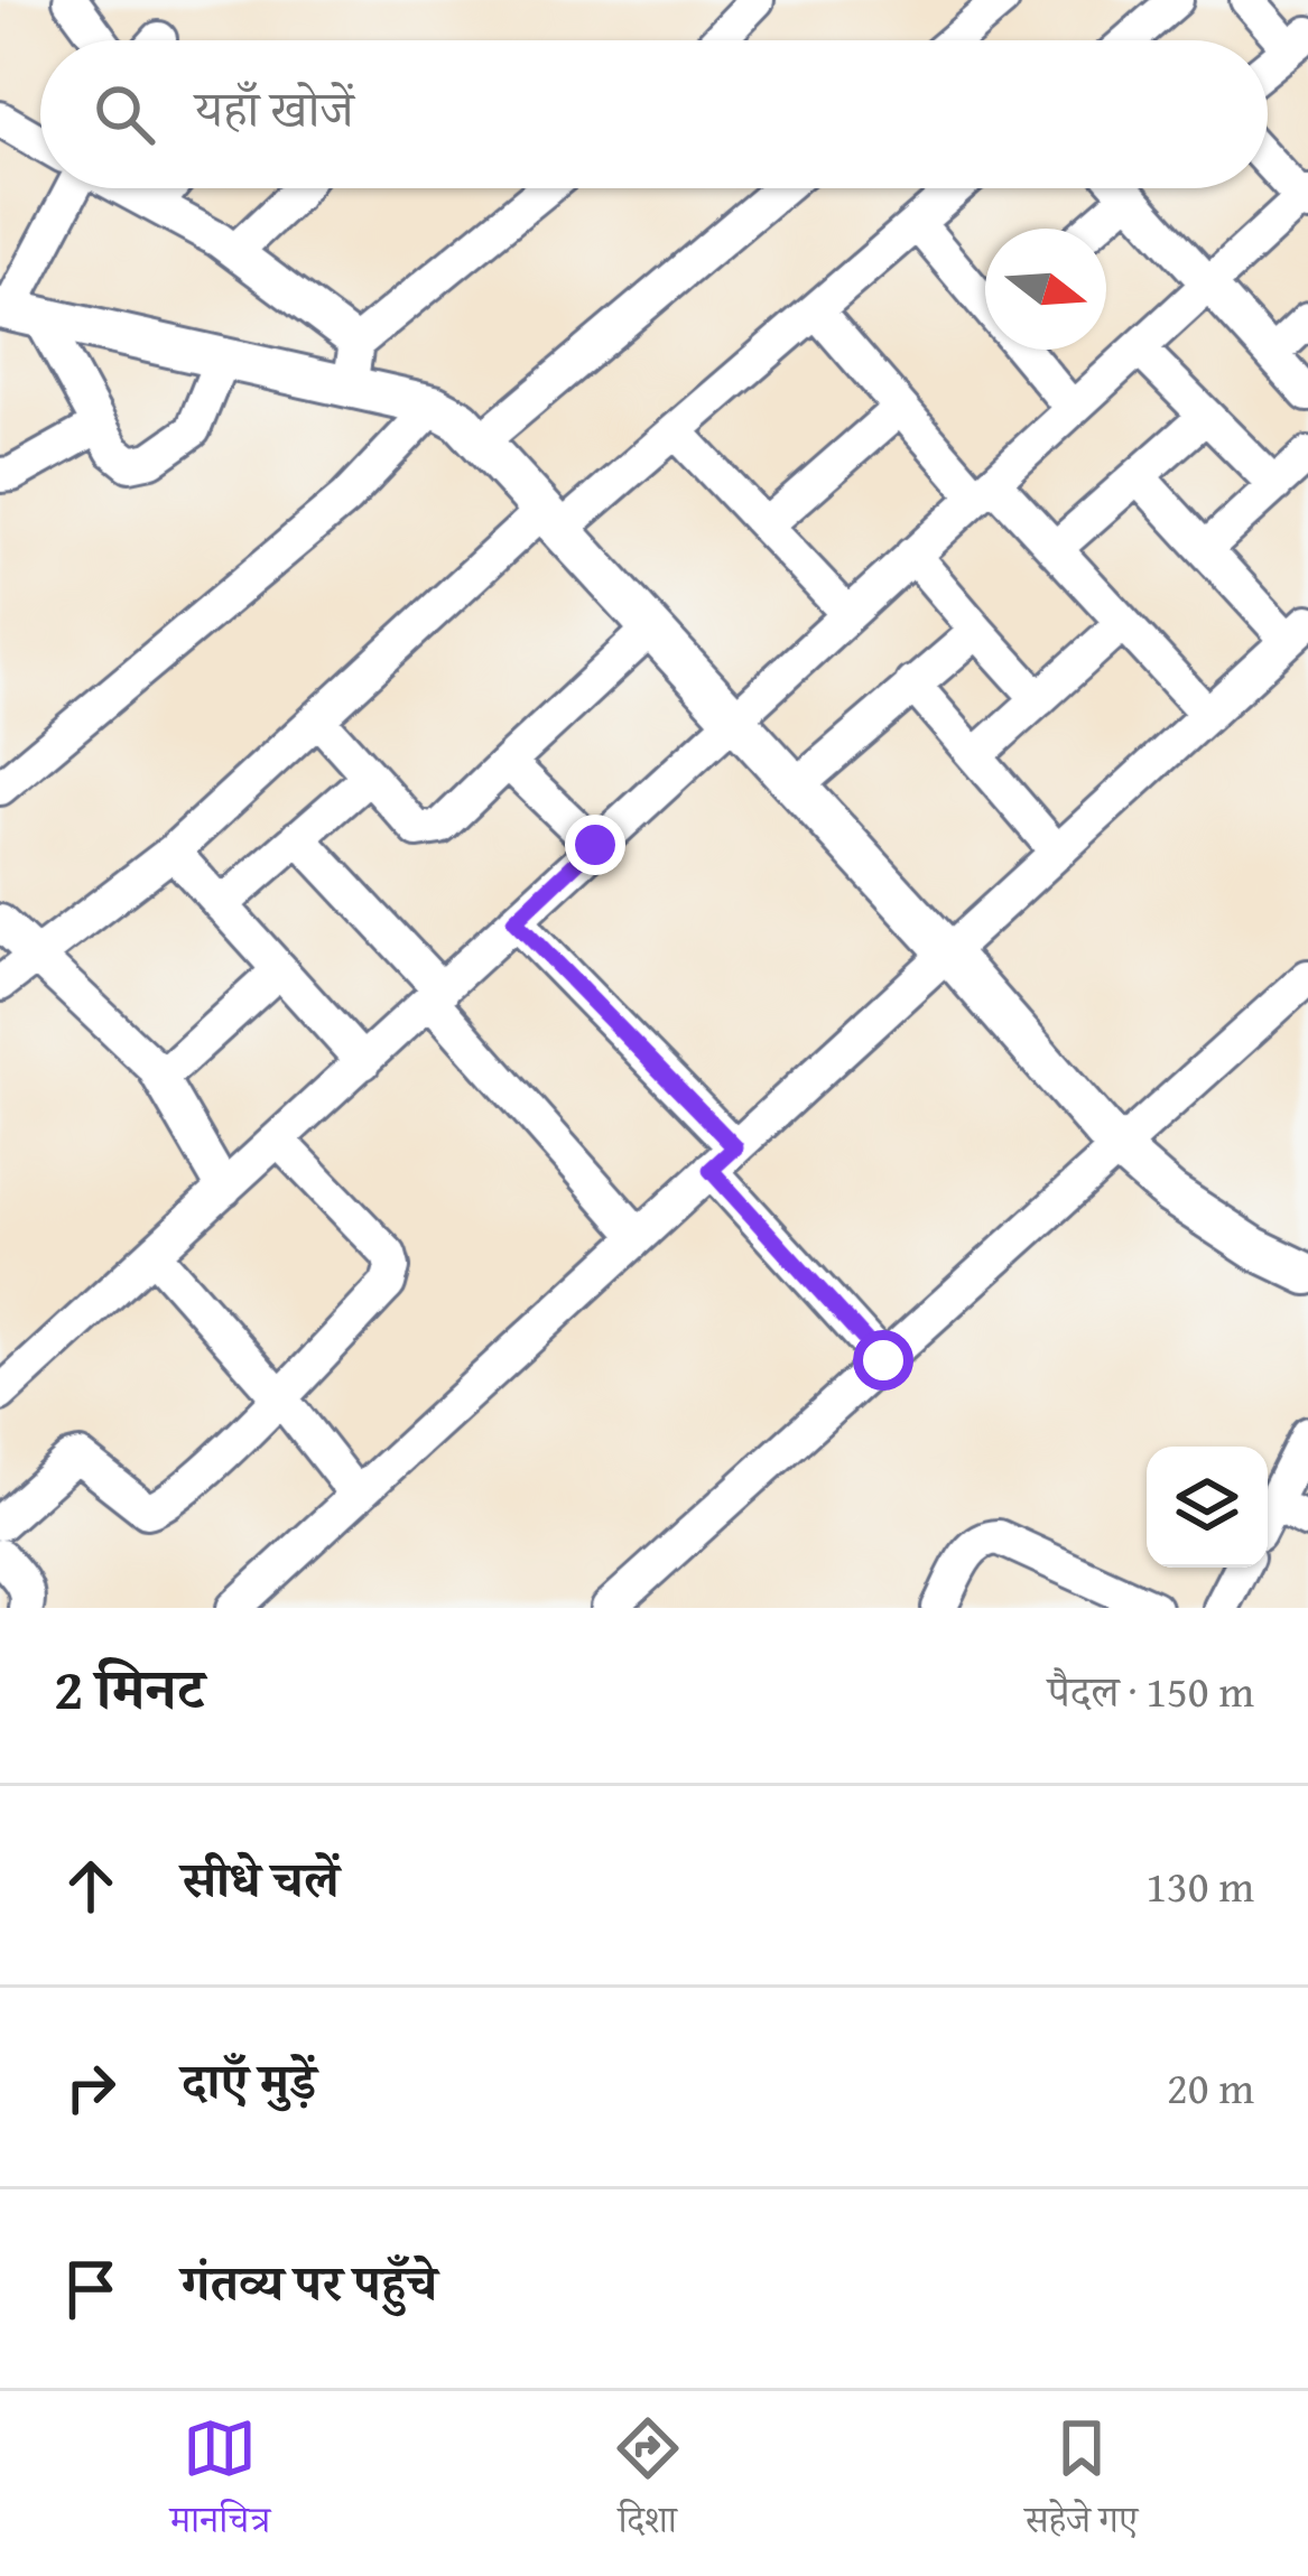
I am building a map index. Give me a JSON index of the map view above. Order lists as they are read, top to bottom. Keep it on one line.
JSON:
{"north":"right","page":{"search":"यहाँ खोजें","heading":["2 मिनट","पैदल · 150 m"],"list":[["सीधे चलें","130 m"],["दाएँ मुड़ें","20 m"],"गंतव्य पर पहुँचे"],"nav":["मानचित्र","दिशा","सहेजे गए"]}}
